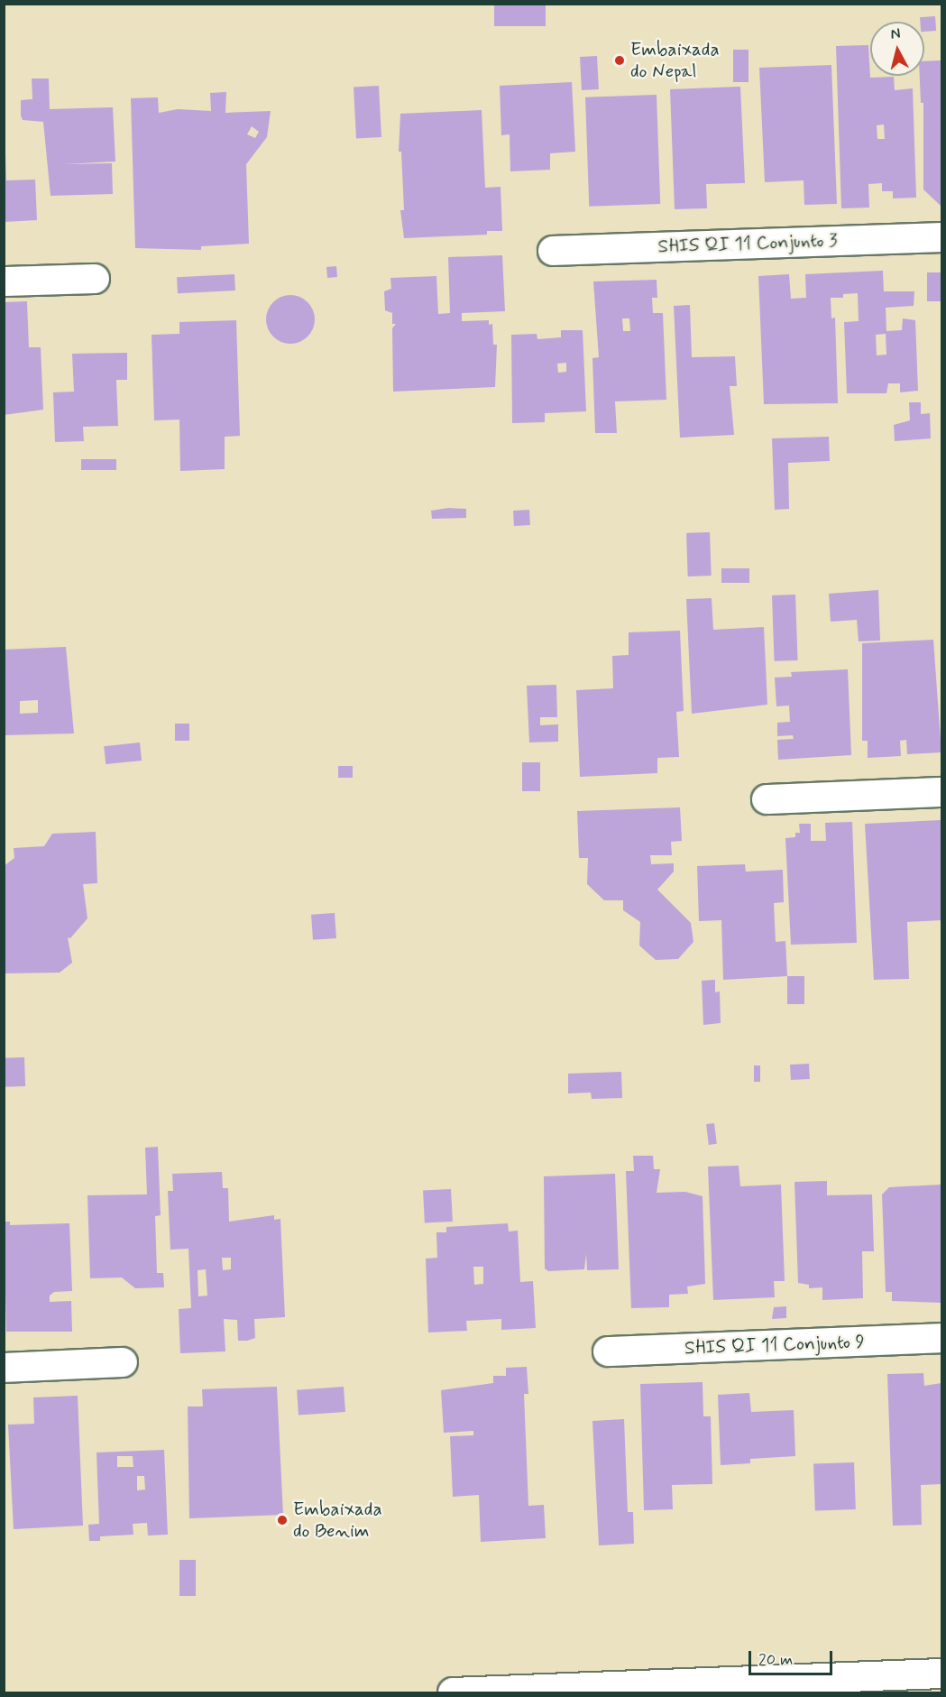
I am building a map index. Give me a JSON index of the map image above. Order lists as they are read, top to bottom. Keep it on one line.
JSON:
{"streets":{"street":["SHIS QI 11 Conjunto 3","SHIS QI 11 Conjunto 9"]},"places":["Embaixada do Nepal","Embaixada do Benim"],"scale_bar":"20 m","north":"top"}
